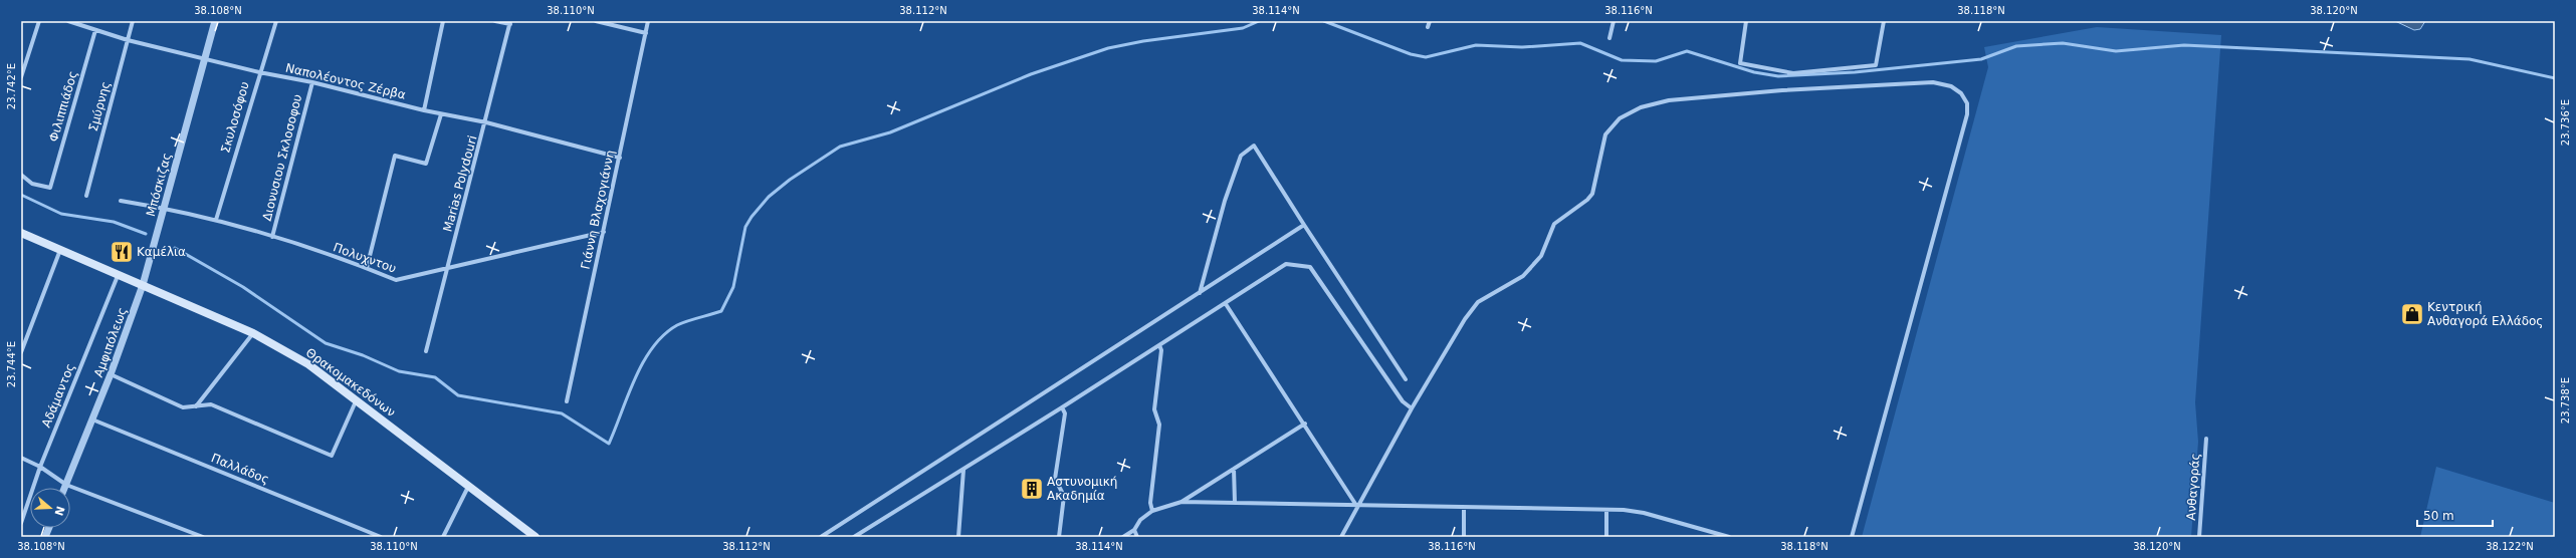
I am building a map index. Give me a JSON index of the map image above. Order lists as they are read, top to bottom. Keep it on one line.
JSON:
{"streets":{"main road":["Θρακομακεδόνων"],"street":["Ναπολέοντος Ζέρβα","Φιλιππιάδος","Σμύρνης","Σκυλοσόφου","Διονυσιου Σκλοσοφου","Marias Polydouri","Μπόσκιζας","Γιάννη Βλαχογιάννη","Πολυχντου","Αμφιπόλεως","Αδάμαντος","Παλλάδος","Ανθαγοράς"]},"crossings":[["Ναπολέοντος Ζέρβα","Φιλιππιάδος"],["Ναπολέοντος Ζέρβα","Σμύρνης"],["Ναπολέοντος Ζέρβα","Σκυλοσόφου"],["Ναπολέοντος Ζέρβα","Διονυσιου Σκλοσοφου"],["Ναπολέοντος Ζέρβα","Marias Polydouri"],["Ναπολέοντος Ζέρβα","Μπόσκιζας"],["Ναπολέοντος Ζέρβα","Γιάννη Βλαχογιάννη"],["Σκυλοσόφου","Πολυχντου"],["Διονυσιου Σκλοσοφου","Πολυχντου"],["Marias Polydouri","Πολυχντου"],["Μπόσκιζας","Πολυχντου"],["Μπόσκιζας","Αμφιπόλεως"],["Μπόσκιζας","Θρακομακεδόνων"],["Γιάννη Βλαχογιάννη","Πολυχντου"],["Αμφιπόλεως","Θρακομακεδόνων"],["Αμφιπόλεως","Παλλάδος"],["Θρακομακεδόνων","Αδάμαντος"]],"places":{"restaurant":["Καμέλια"],"shop":["Κεντρική Ανθαγορά Ελλάδος"],"building":["Αστυνομική Ακαδημία"]},"scale_bar":"50 m","north":"right","coordinates":["38.108°N","38.110°N","38.112°N","38.114°N","38.116°N","38.118°N","38.120°N","23.742°E","23.736°E","23.744°E","23.738°E","38.122°N"]}
